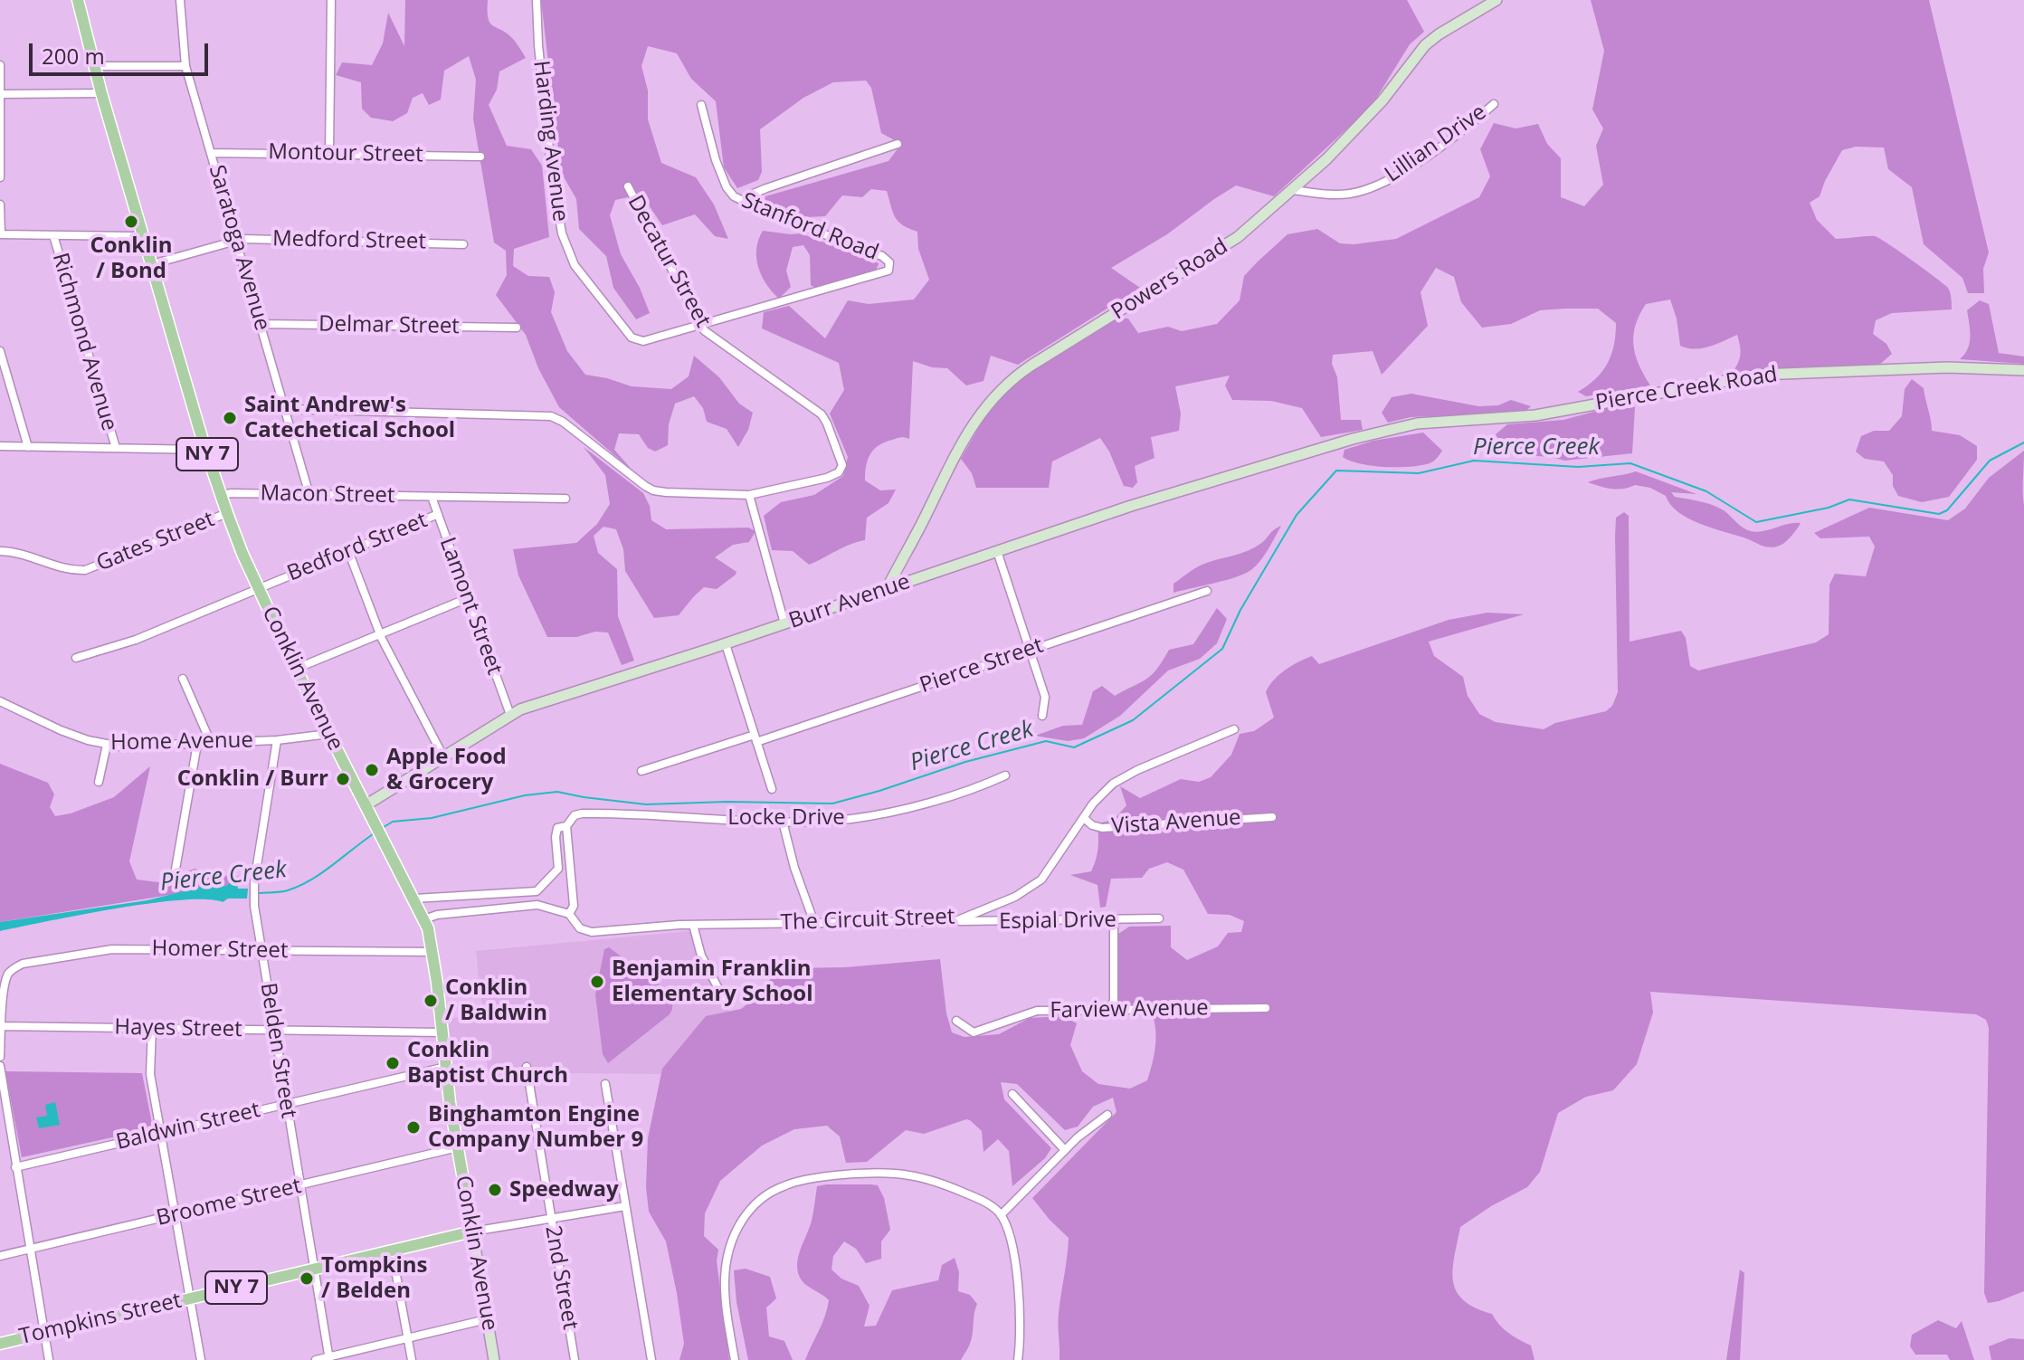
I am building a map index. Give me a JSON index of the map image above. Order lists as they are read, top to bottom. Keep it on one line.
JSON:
{"streets":{"main road":["NY 7","Conklin Avenue","Tompkins Street"],"street":["Harding Avenue","Lillian Drive","Montour Street","Stanford Road","Medford Street","Saratoga Avenue","Decatur Street","Powers Road","Delmar Street","Richmond Avenue","Pierce Creek Road","Macon Street","Gates Street","Bedford Street","Burr Avenue","Lamont Street","Pierce Street","Home Avenue","Locke Drive","Vista Avenue","The Circuit Street","Espial Drive","Homer Street","Farview Avenue","Hayes Street","Belden Street","Baldwin Street","Broome Street","2nd Street"]},"crossings":[["Harding Avenue","Stanford Road"],["Harding Avenue","Decatur Street"],["Lillian Drive","Powers Road"],["Montour Street","Saratoga Avenue"],["Medford Street","Saratoga Avenue"],["Medford Street","Conklin Avenue"],["Saratoga Avenue","Decatur Street"],["Saratoga Avenue","Delmar Street"],["Saratoga Avenue","Macon Street"],["Powers Road","Burr Avenue"],["Pierce Creek Road","Burr Avenue"],["Macon Street","Lamont Street"],["Macon Street","Conklin Avenue"],["Gates Street","Conklin Avenue"],["Bedford Street","Lamont Street"],["Bedford Street","Conklin Avenue"],["Burr Avenue","Lamont Street"],["Burr Avenue","Conklin Avenue"],["Conklin Avenue","Home Avenue"],["Conklin Avenue","Homer Street"],["Conklin Avenue","Hayes Street"],["Conklin Avenue","Baldwin Street"],["Conklin Avenue","Broome Street"],["Conklin Avenue","Tompkins Street"],["Home Avenue","Belden Street"],["Vista Avenue","The Circuit Street"],["The Circuit Street","Espial Drive"],["Homer Street","Hayes Street"],["Homer Street","Belden Street"],["Hayes Street","Belden Street"],["Belden Street","Baldwin Street"],["Belden Street","Broome Street"],["Belden Street","Tompkins Street"],["2nd Street","Tompkins Street"]],"water":["Pierce Creek"],"places":["Conklin / Bond","Saint Andrew's Catechetical School","Apple Food & Grocery","Conklin / Burr","Benjamin Franklin Elementary School","Conklin / Baldwin","Conklin Baptist Church","Binghamton Engine Company Number 9","Speedway","Tompkins / Belden"],"scale_bar":"200 m"}
